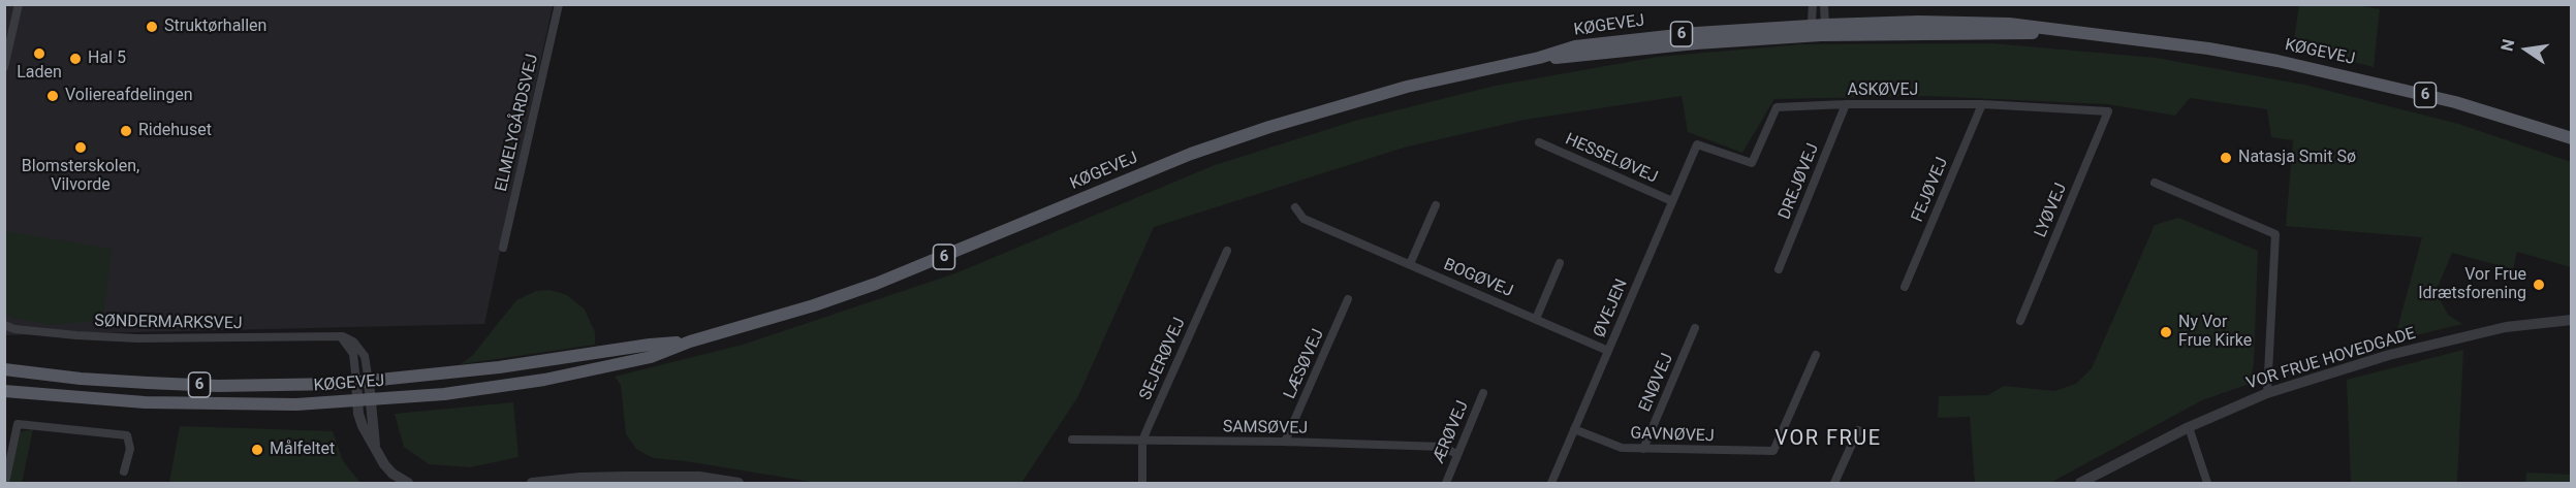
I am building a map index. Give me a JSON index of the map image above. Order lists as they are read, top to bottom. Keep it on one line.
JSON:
{"streets":{"main road":["KØGEVEJ","6"],"street":["ASKØVEJ","ELMELYGÅRDSVEJ","HESSELØVEJ","DREJØVEJ","FEJØVEJ","LYØVEJ","BOGØVEJ","ØVEJEN","SØNDERMARKSVEJ","SEJERØVEJ","VOR FRUE HOVEDGADE","LÆSØVEJ","ENØVEJ","SAMSØVEJ","ÆRØVEJ","GAVNØVEJ"]},"crossings":[["KØGEVEJ","SØNDERMARKSVEJ"],["ASKØVEJ","DREJØVEJ"],["ASKØVEJ","FEJØVEJ"],["ASKØVEJ","LYØVEJ"],["ASKØVEJ","ØVEJEN"],["HESSELØVEJ","ØVEJEN"],["BOGØVEJ","ØVEJEN"],["ØVEJEN","GAVNØVEJ"],["SEJERØVEJ","SAMSØVEJ"],["LÆSØVEJ","SAMSØVEJ"],["ENØVEJ","GAVNØVEJ"],["SAMSØVEJ","ÆRØVEJ"]],"districts":["VOR FRUE"],"places":["Struktørhallen","Laden","Hal 5","Voliereafdelingen","Ridehuset","Blomsterskolen, Vilvorde","Natasja Smit Sø","Vor Frue Idrætsforening","Ny Vor Frue Kirke","Målfeltet"],"north":"left"}
